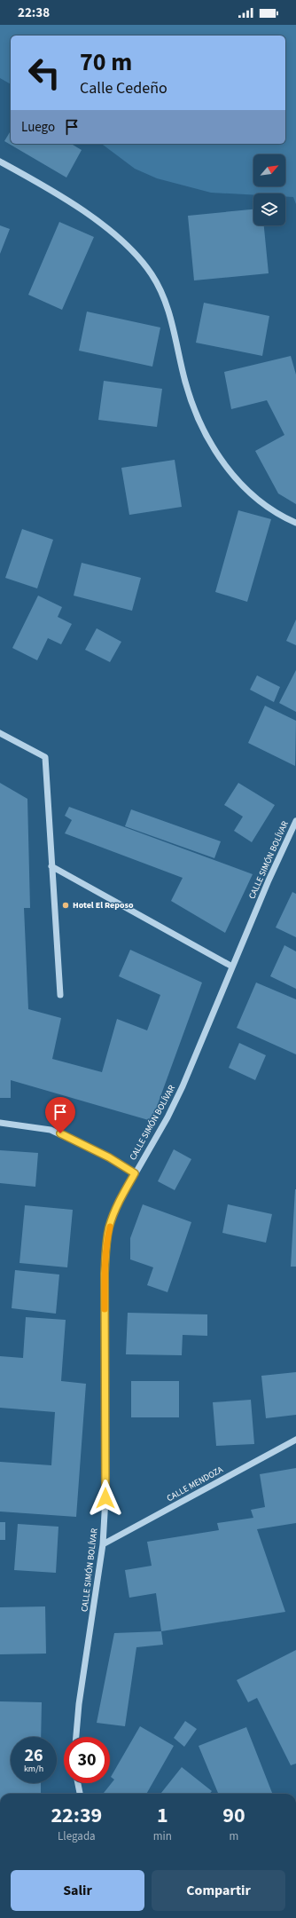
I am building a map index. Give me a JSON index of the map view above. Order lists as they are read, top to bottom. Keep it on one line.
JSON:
{"streets":{"street":["CALLE SIMÓN BOLÍVAR","CALLE MENDOZA"]},"crossings":[["CALLE SIMÓN BOLÍVAR","CALLE MENDOZA"]],"places":["Hotel El Reposo"],"north":"top right","page":{"status":"22:38","turn":["70 m","Calle Cedeño"],"then":"Luego","speed":"26 km/h","limit":"30","eta":["22:39","Llegada","1","min","90","m"],"buttons":["Salir","Compartir"]}}
